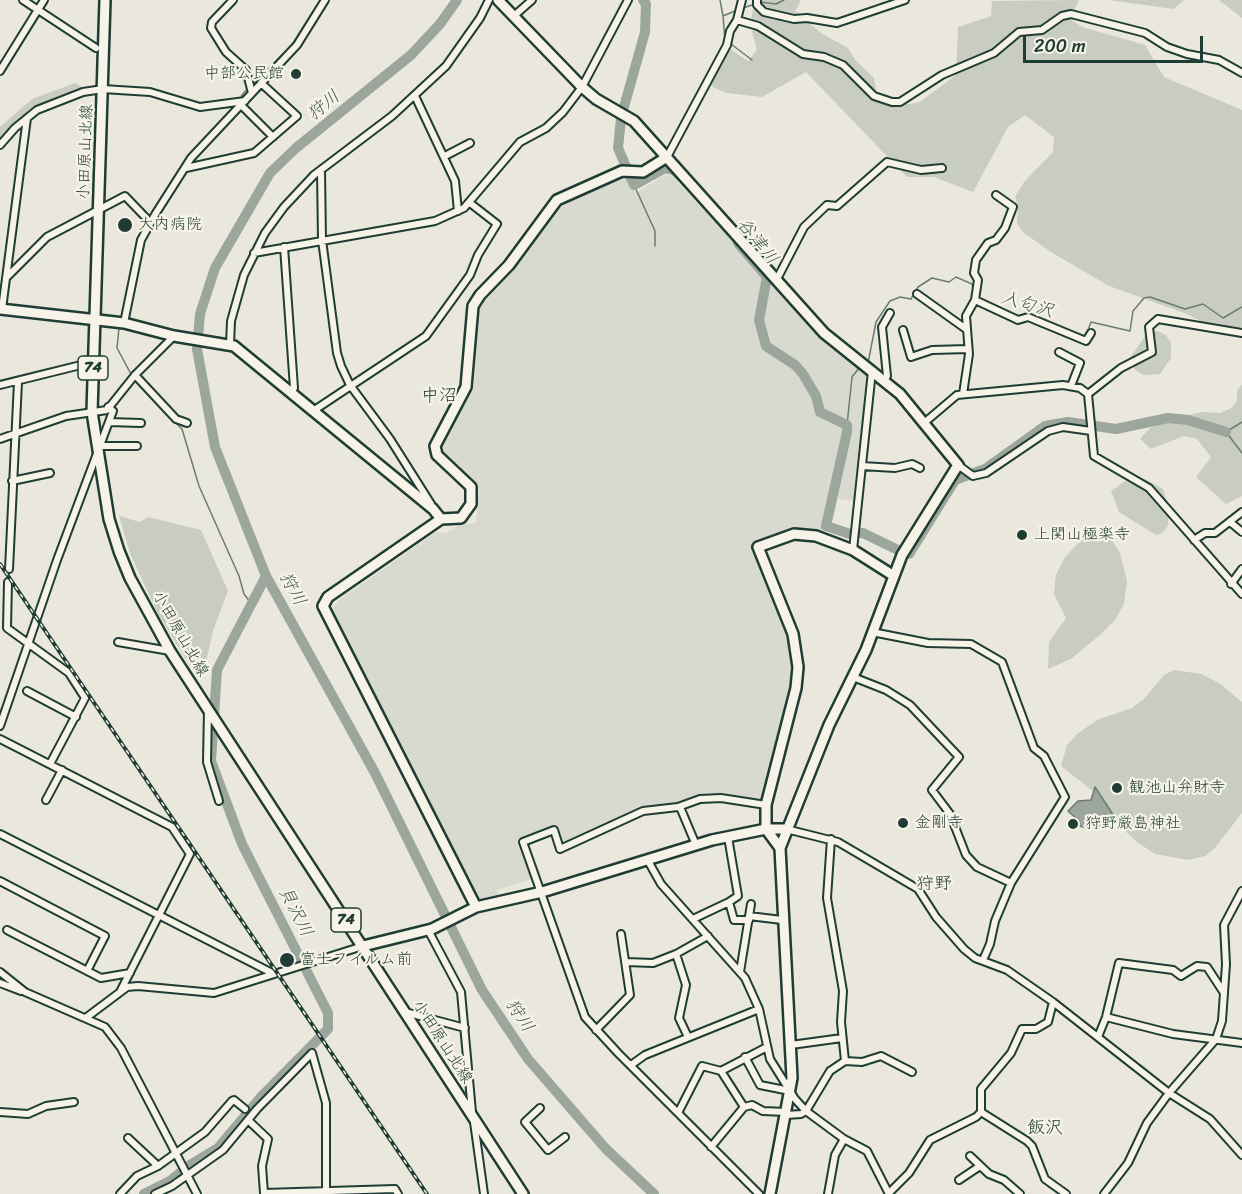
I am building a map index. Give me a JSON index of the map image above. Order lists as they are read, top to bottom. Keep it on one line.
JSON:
{"streets":{"street":["小田原山北線","74"]},"districts":["中沼","狩野","飯沢"],"water":["狩川","谷津川","入匂沢","貝沢川"],"places":["中部公民館","大内病院","上関山極楽寺","観池山弁財寺","金剛寺","狩野厳島神社","富士フイルム前"],"scale_bar":"200 m"}
